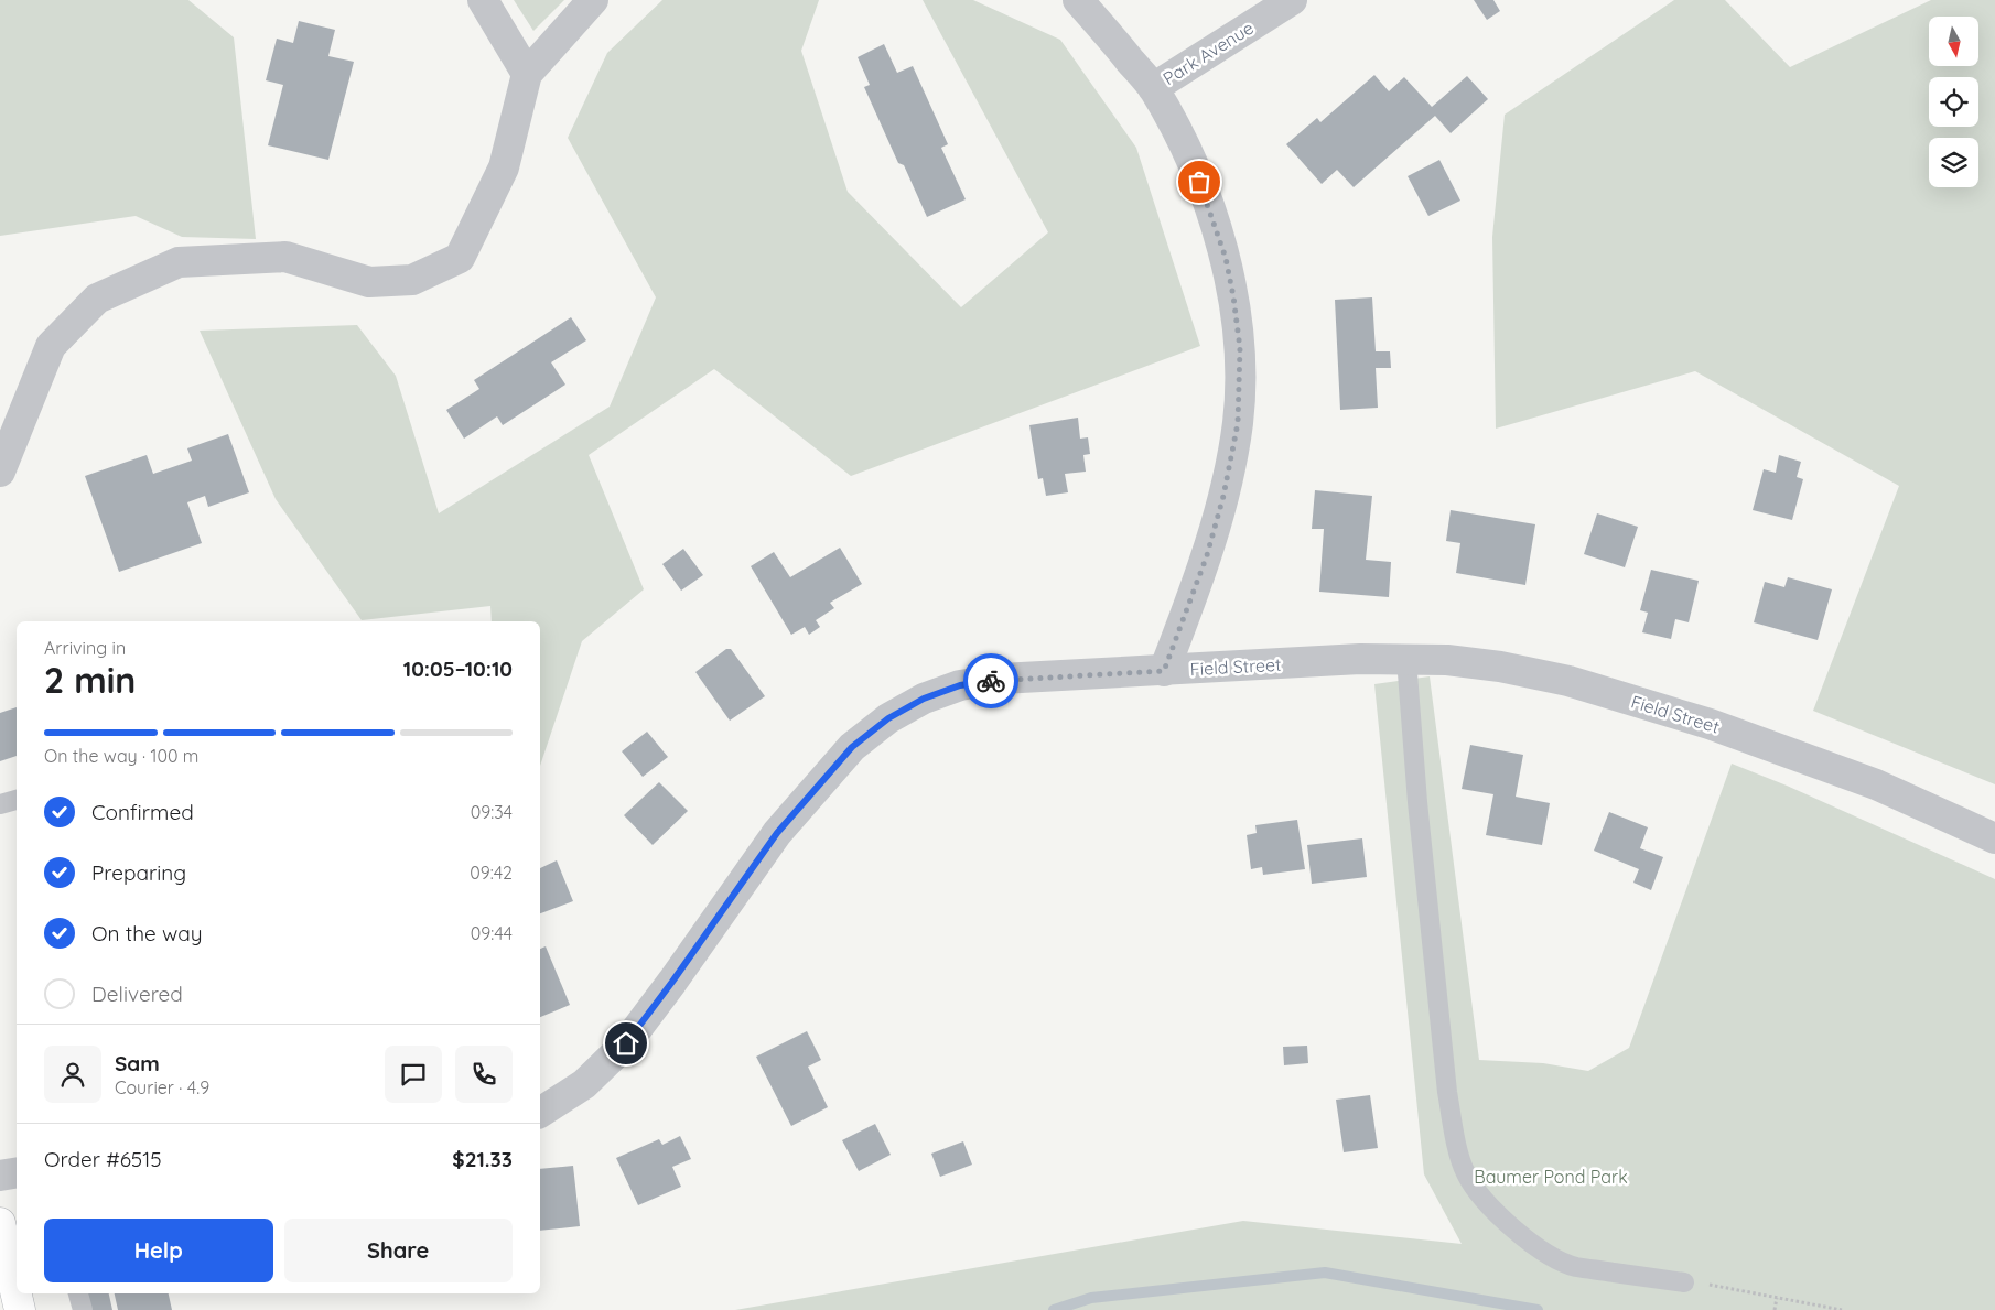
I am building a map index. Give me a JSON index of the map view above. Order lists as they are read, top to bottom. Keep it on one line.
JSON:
{"streets":{"street":["Park Avenue","Field Street"]},"parks":["Baumer Pond Park"],"north":"bottom","page":{"heading":["2 min","Arriving in","10:05–10:10"],"panel":["Sam","Courier · 4.9","Order #6515","$21.33"],"bar":"On the way · 100 m","list":[["Confirmed","09:34"],["Preparing","09:42"],["On the way","09:44"],"Delivered"],"buttons":["Help","Share"]}}
